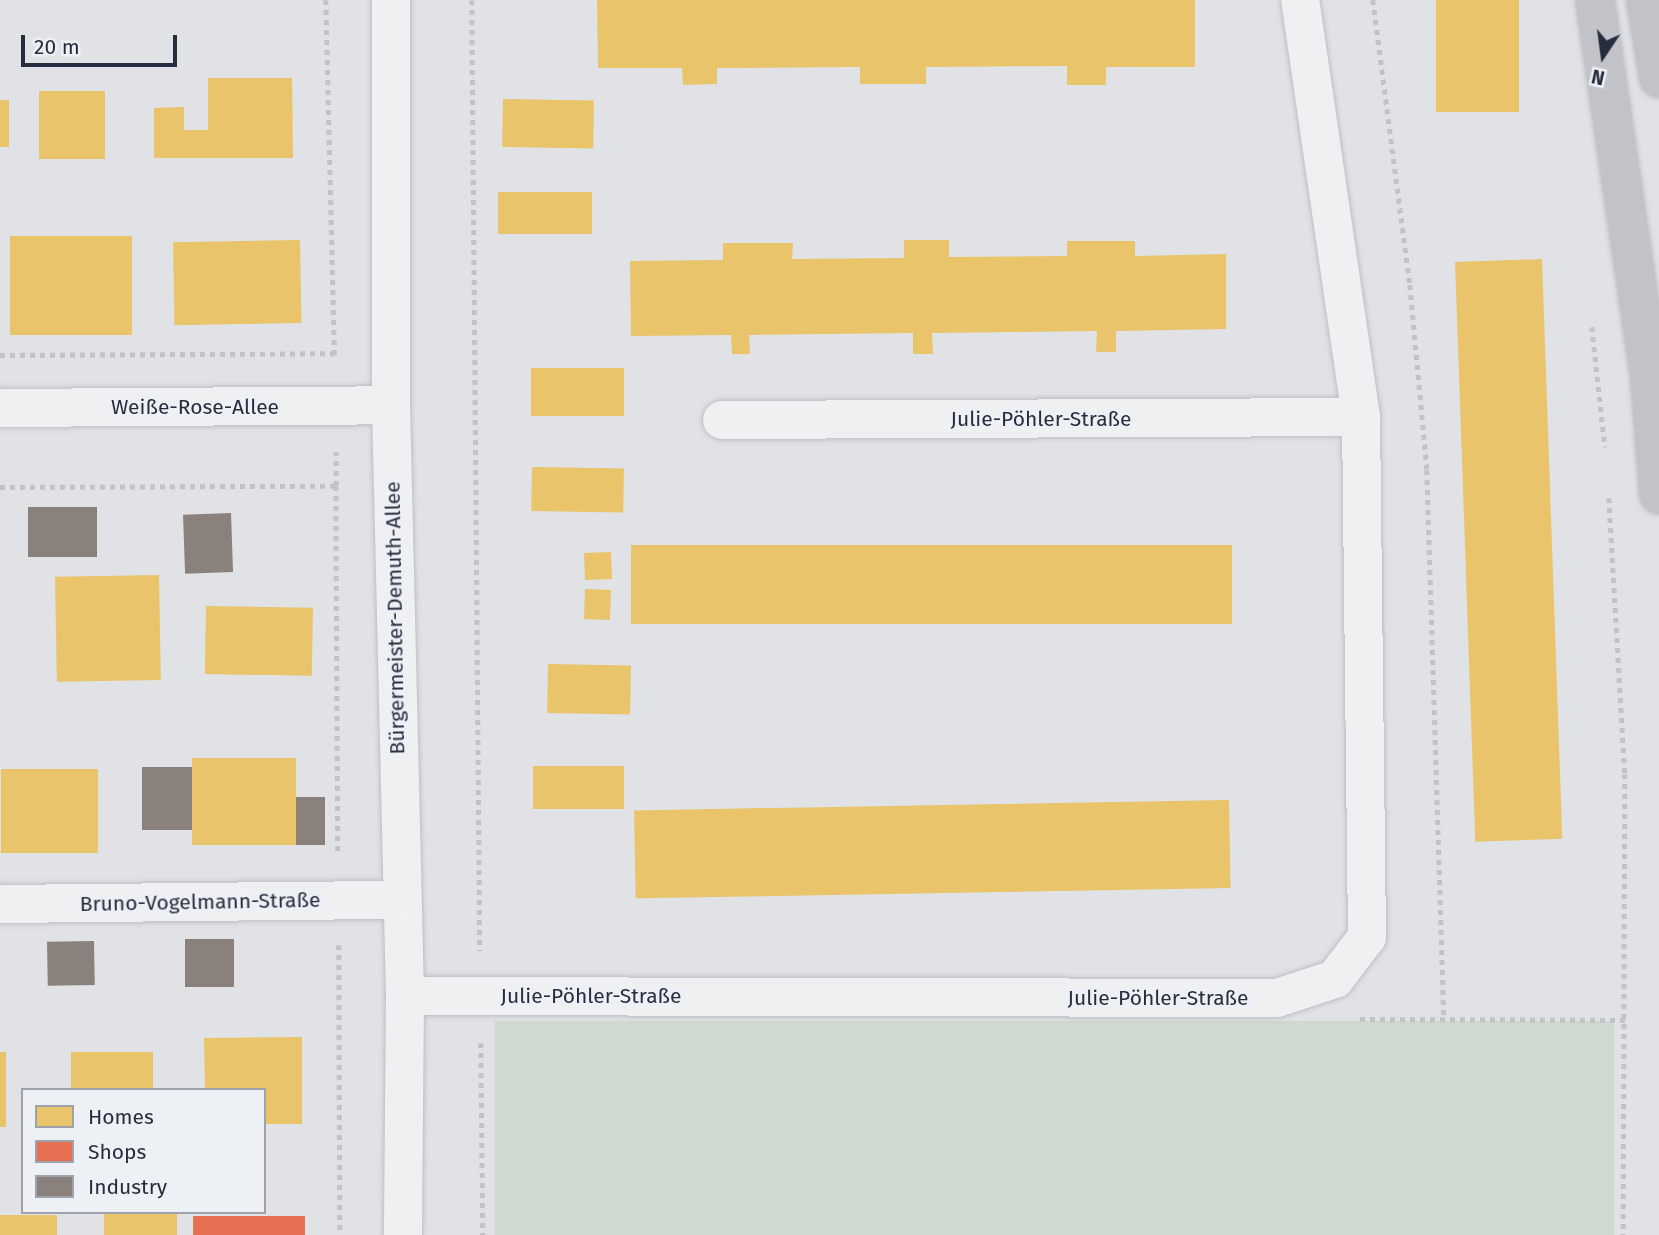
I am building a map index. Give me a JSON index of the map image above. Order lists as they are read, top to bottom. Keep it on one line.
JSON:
{"streets":{"street":["Weiße-Rose-Allee","Julie-Pöhler-Straße","Bürgermeister-Demuth-Allee","Bruno-Vogelmann-Straße"]},"crossings":[["Weiße-Rose-Allee","Bürgermeister-Demuth-Allee"],["Julie-Pöhler-Straße","Bürgermeister-Demuth-Allee"],["Bürgermeister-Demuth-Allee","Bruno-Vogelmann-Straße"]],"legend":["Homes","Shops","Industry"],"scale_bar":"20 m","north":"bottom"}
